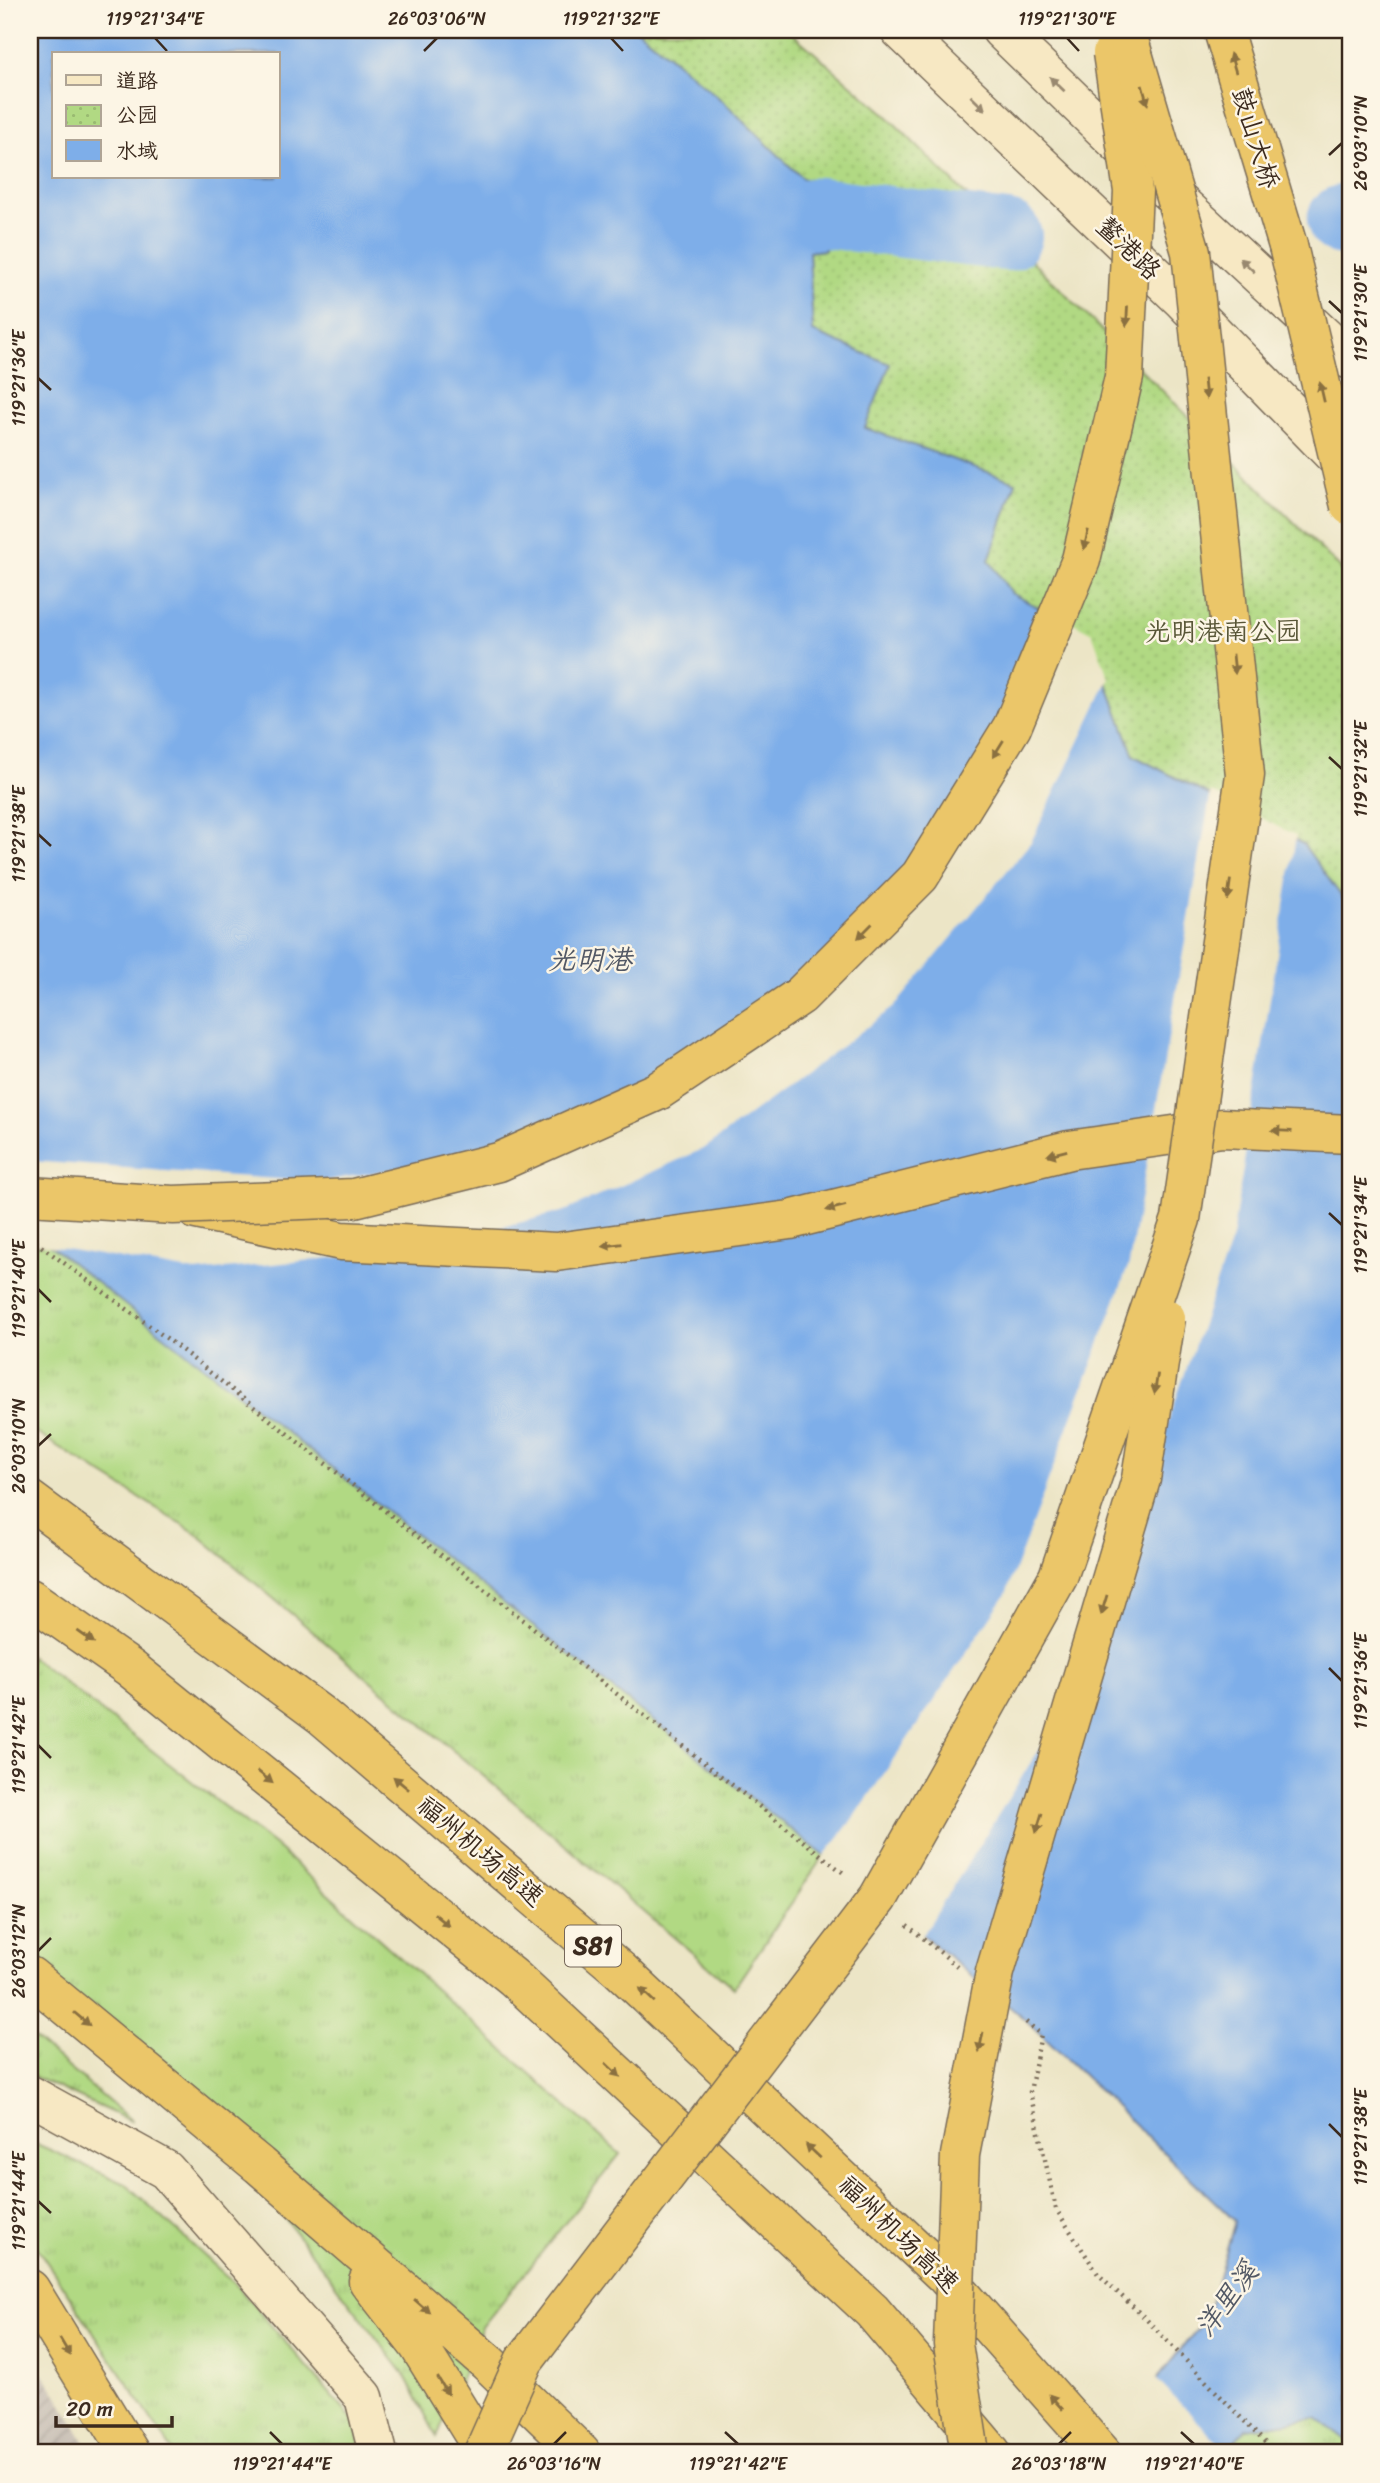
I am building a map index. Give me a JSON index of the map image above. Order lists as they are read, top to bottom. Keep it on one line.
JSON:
{"streets":{"highway":["鼓山大桥","福州机场高速","S81"],"main road":["鳌港路"]},"water":["光明港","洋里溪"],"parks":["光明港南公园"],"legend":["道路","公园","水域"],"scale_bar":"20 m","coordinates":["119°21'34\"E","26°03'06\"N","119°21'32\"E","119°21'30\"E","26°03'10\"N","119°21'36\"E","119°21'38\"E","119°21'40\"E","119°21'42\"E","26°03'12\"N","119°21'44\"E","26°03'16\"N","26°03'18\"N"]}
